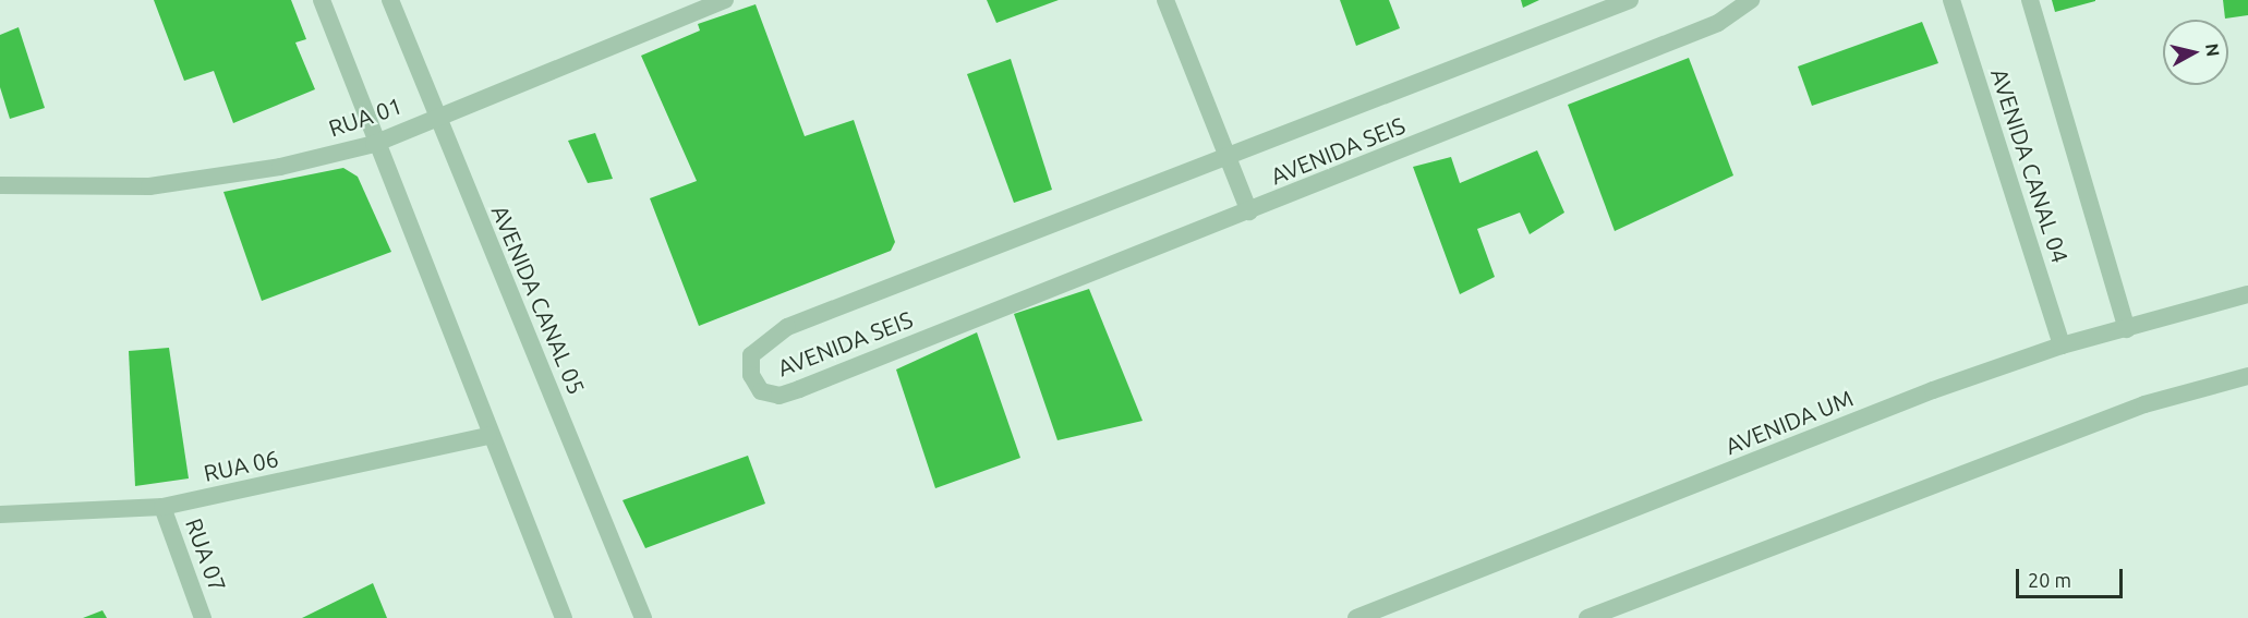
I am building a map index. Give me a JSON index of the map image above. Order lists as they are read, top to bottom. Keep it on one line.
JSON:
{"streets":{"street":["RUA 01","AVENIDA SEIS","AVENIDA CANAL 04","AVENIDA CANAL 05","AVENIDA UM","RUA 06","RUA 07"]},"crossings":[["RUA 01","AVENIDA CANAL 05"],["AVENIDA CANAL 04","AVENIDA UM"],["RUA 06","RUA 07"]],"scale_bar":"20 m","north":"right"}
